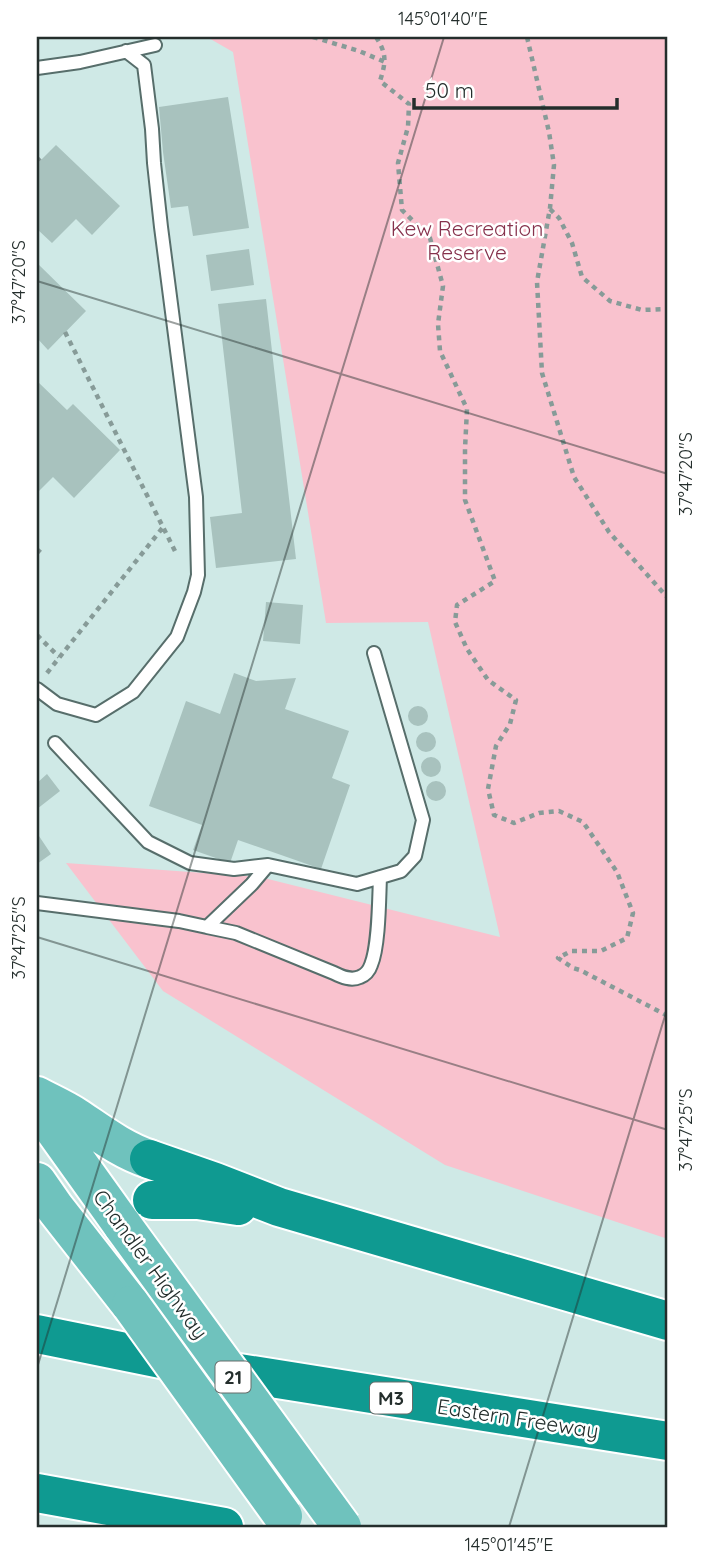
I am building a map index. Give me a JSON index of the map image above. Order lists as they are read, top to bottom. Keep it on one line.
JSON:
{"streets":{"highway":["M3","Eastern Freeway"],"main road":["Chandler Highway","21"]},"parks":["Kew Recreation Reserve"],"scale_bar":"50 m","coordinates":["145°01'40\"E","37°47'20\"S","37°47'25\"S","145°01'45\"E"]}
